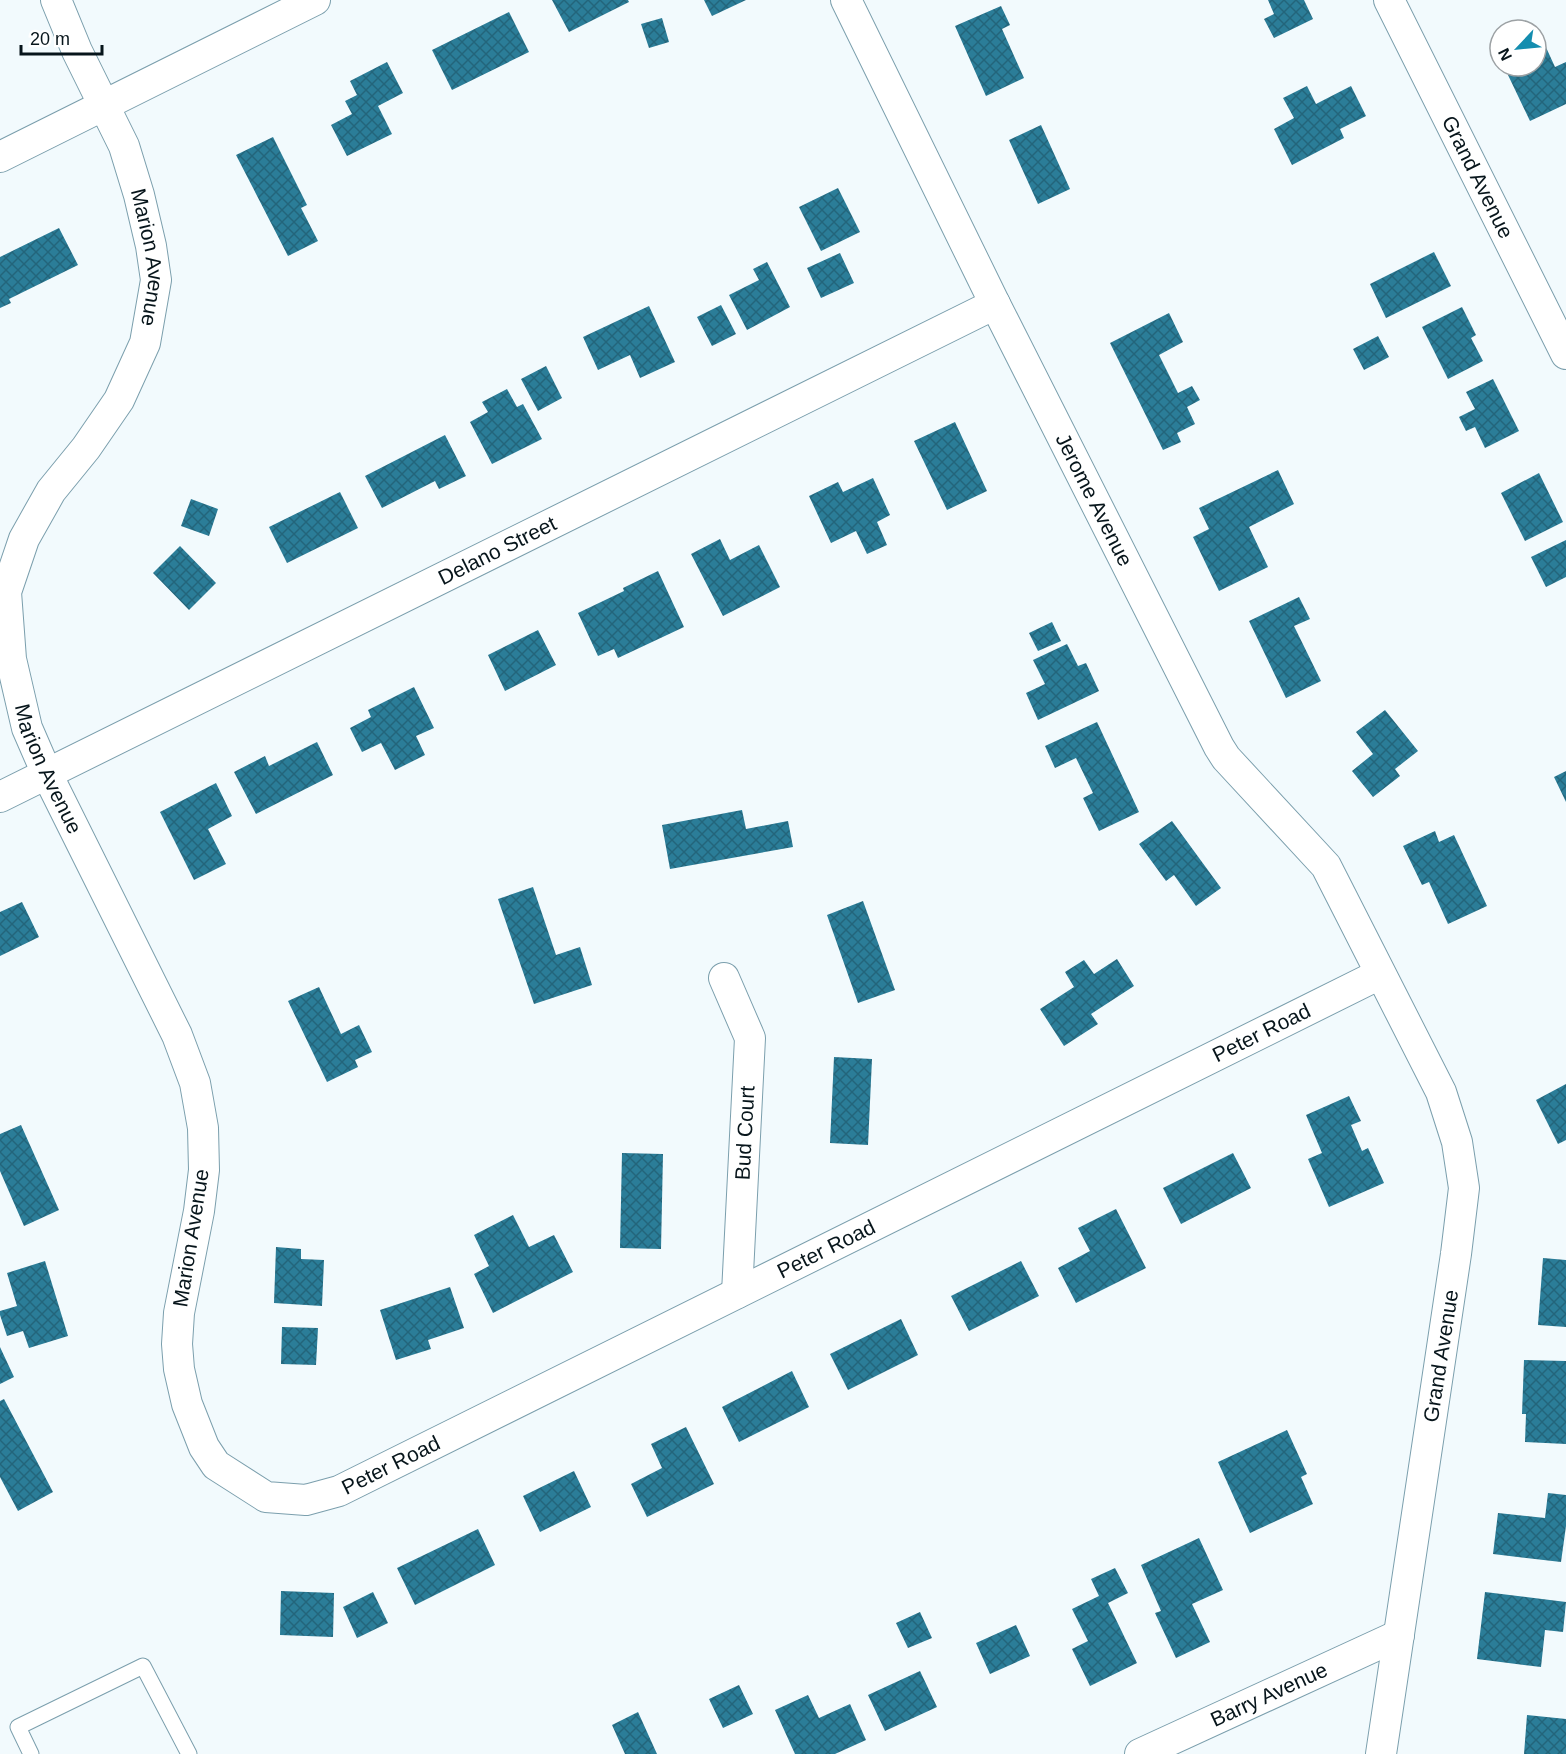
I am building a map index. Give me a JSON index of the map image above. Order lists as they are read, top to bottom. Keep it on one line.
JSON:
{"streets":{"street":["Grand Avenue","Marion Avenue","Jerome Avenue","Delano Street","Peter Road","Bud Court","Barry Avenue"]},"crossings":[["Grand Avenue","Jerome Avenue"],["Grand Avenue","Peter Road"],["Grand Avenue","Barry Avenue"],["Marion Avenue","Delano Street"],["Marion Avenue","Peter Road"],["Jerome Avenue","Delano Street"],["Jerome Avenue","Peter Road"],["Peter Road","Bud Court"]],"scale_bar":"20 m","north":"bottom left"}
